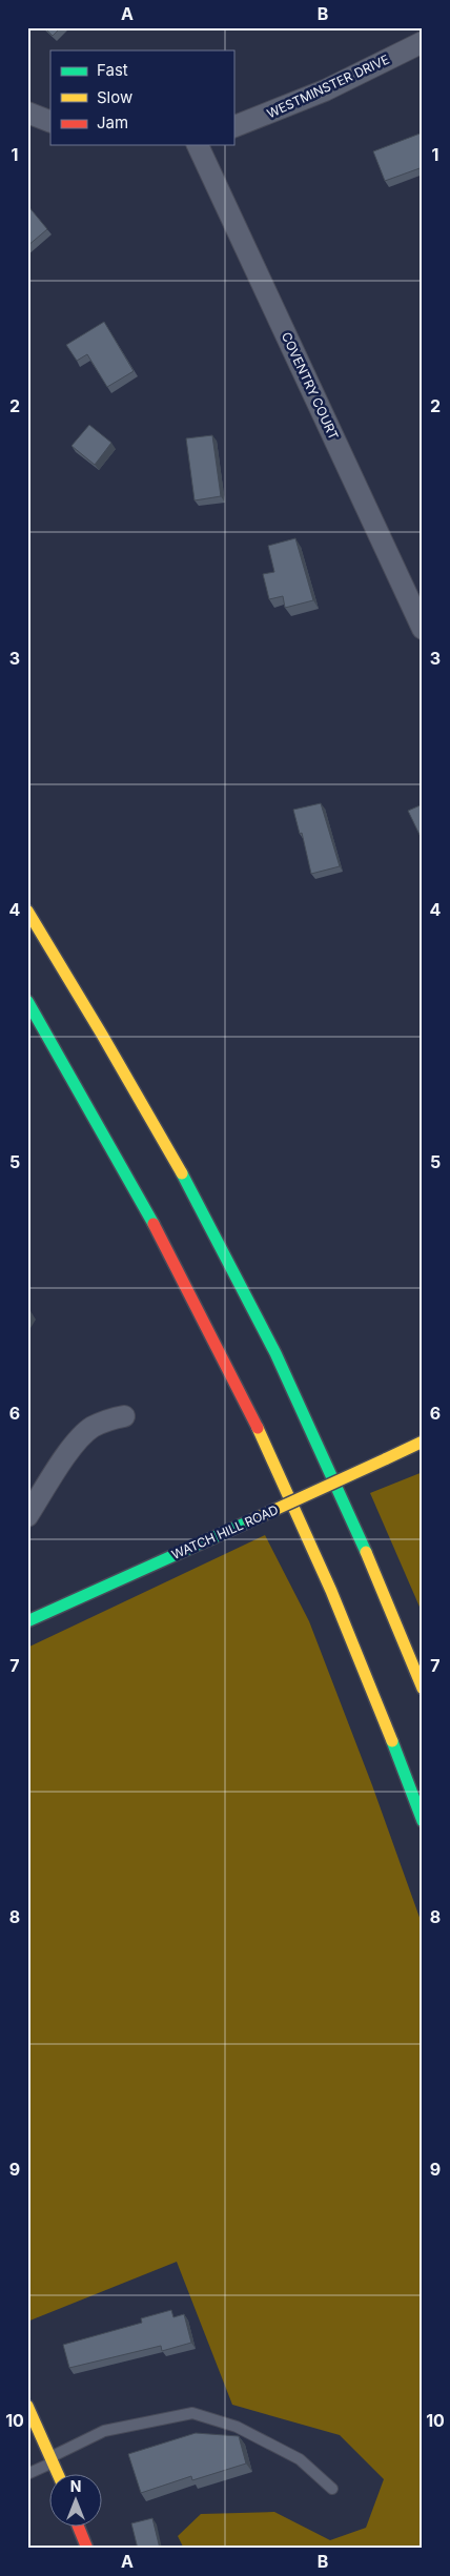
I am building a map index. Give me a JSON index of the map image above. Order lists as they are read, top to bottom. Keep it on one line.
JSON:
{"streets":{"main road":["WATCH HILL ROAD"],"street":["WESTMINSTER DRIVE","COVENTRY COURT"]},"legend":["Fast","Slow","Jam"],"north":"top","grid":{"columns":["A","B"],"rows":["1","2","3","4","5","6","7","8","9","10"]}}
